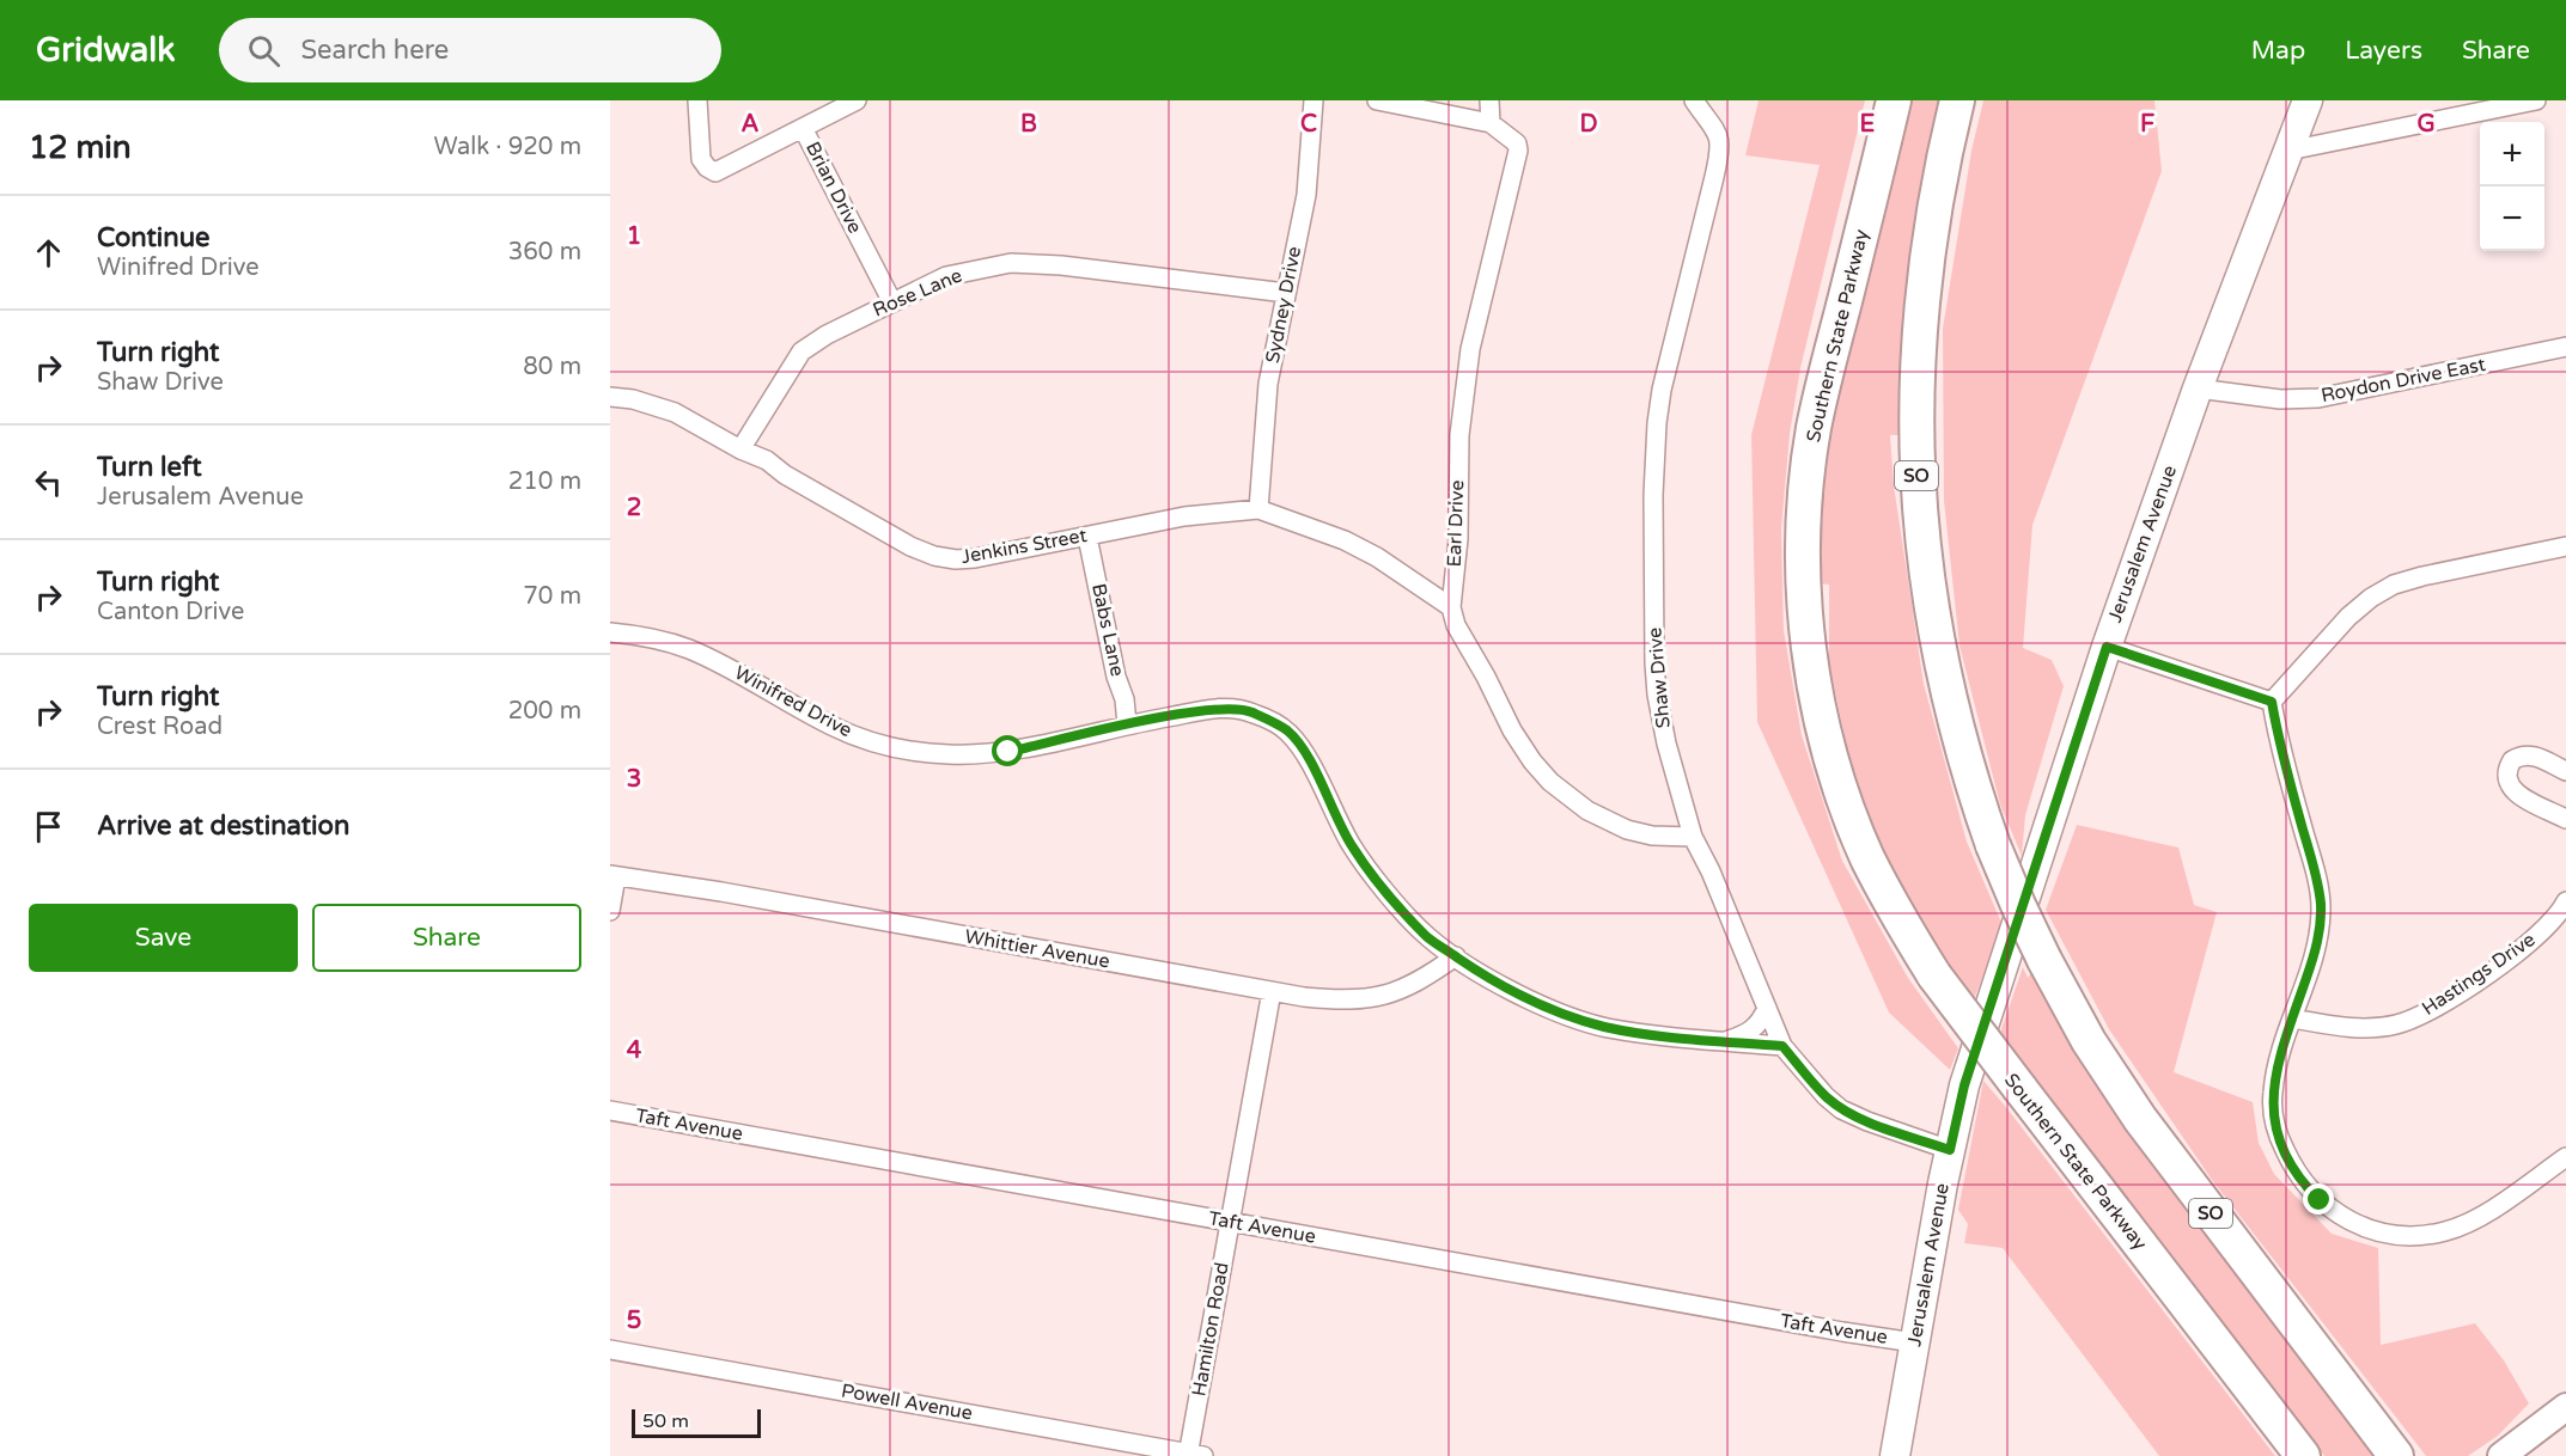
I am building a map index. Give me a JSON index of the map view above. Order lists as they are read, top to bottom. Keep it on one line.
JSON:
{"streets":{"highway":["Southern State Parkway","SO"],"main road":["Jerusalem Avenue"],"street":["Brian Drive","Rose Lane","Sydney Drive","Roydon Drive East","Earl Drive","Jenkins Street","Babs Lane","Shaw Drive","Winifred Drive","Whittier Avenue","Hastings Drive","Taft Avenue","Hamilton Road","Powell Avenue"]},"crossings":[["Brian Drive","Rose Lane"],["Rose Lane","Sydney Drive"],["Rose Lane","Jenkins Street"],["Sydney Drive","Jenkins Street"],["Roydon Drive East","Jerusalem Avenue"],["Earl Drive","Jenkins Street"],["Earl Drive","Shaw Drive"],["Jerusalem Avenue","Shaw Drive"],["Jerusalem Avenue","Taft Avenue"],["Jenkins Street","Babs Lane"],["Babs Lane","Winifred Drive"],["Shaw Drive","Winifred Drive"],["Winifred Drive","Whittier Avenue"],["Whittier Avenue","Hamilton Road"],["Taft Avenue","Hamilton Road"],["Hamilton Road","Powell Avenue"]],"scale_bar":"50 m","page":{"header":"Gridwalk","search":"Search here","nav":["Map","Layers","Share"],"heading":["12 min","Walk · 920 m"],"map_buttons":["+","−"],"list":[["Continue","Winifred Drive","360 m"],["Turn right","Shaw Drive","80 m"],["Turn left","Jerusalem Avenue","210 m"],["Turn right","Canton Drive","70 m"],["Turn right","Crest Road","200 m"],"Arrive at destination"],"buttons":["Save","Share"],"scale":"50 m"},"grid":{"columns":["A","B","C","D","E","F","G"],"rows":["1","2","3","4","5"]}}
